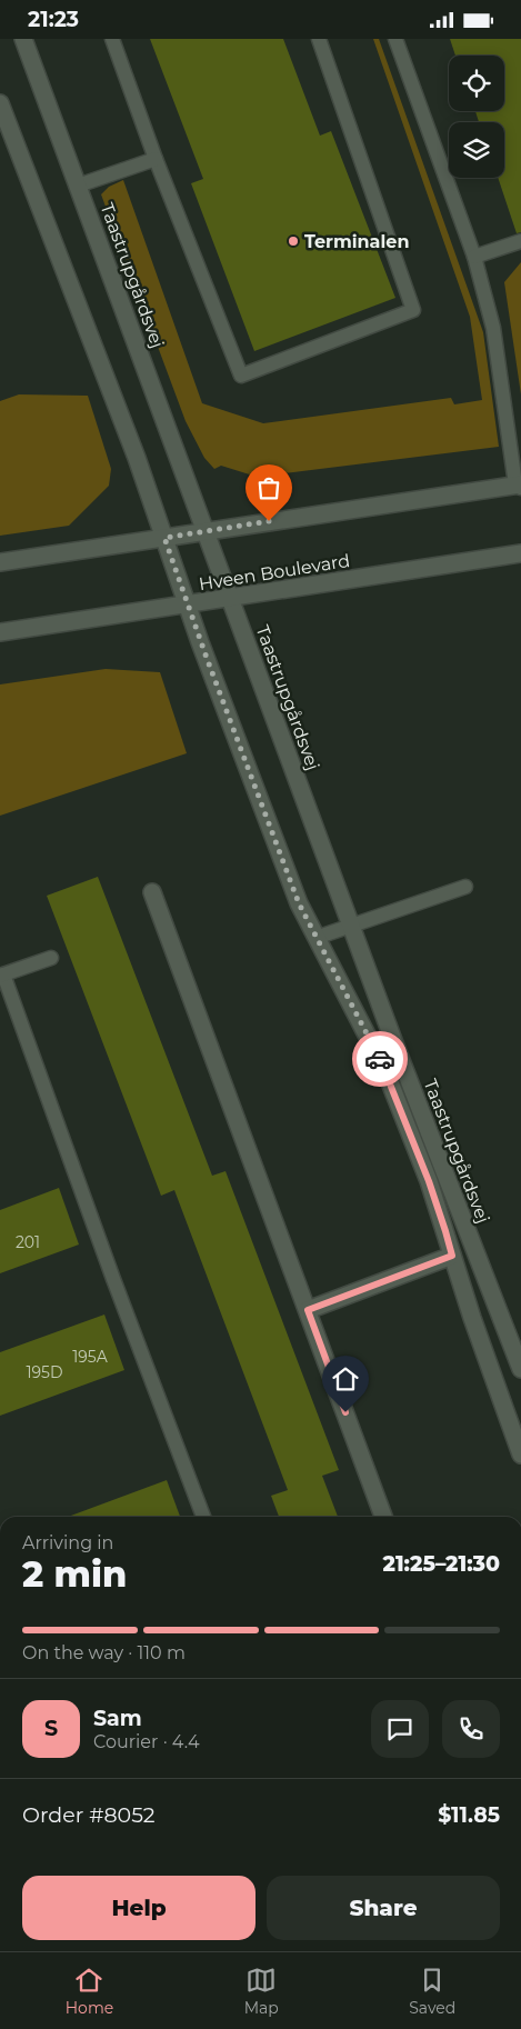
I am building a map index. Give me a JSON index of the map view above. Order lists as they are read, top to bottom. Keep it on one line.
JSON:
{"streets":{"street":["Taastrupgårdsvej","Hveen Boulevard"]},"crossings":[["Taastrupgårdsvej","Hveen Boulevard"]],"places":["Terminalen"],"house_numbers":["201","195A","195D"],"page":{"status":"21:23","heading":["2 min","Arriving in","21:25–21:30"],"panel":["Sam","Courier · 4.4","Order #8052","$11.85"],"bar":"On the way · 110 m","round":"S","buttons":["Help","Share"],"tabs":["Home","Map","Saved"]}}
